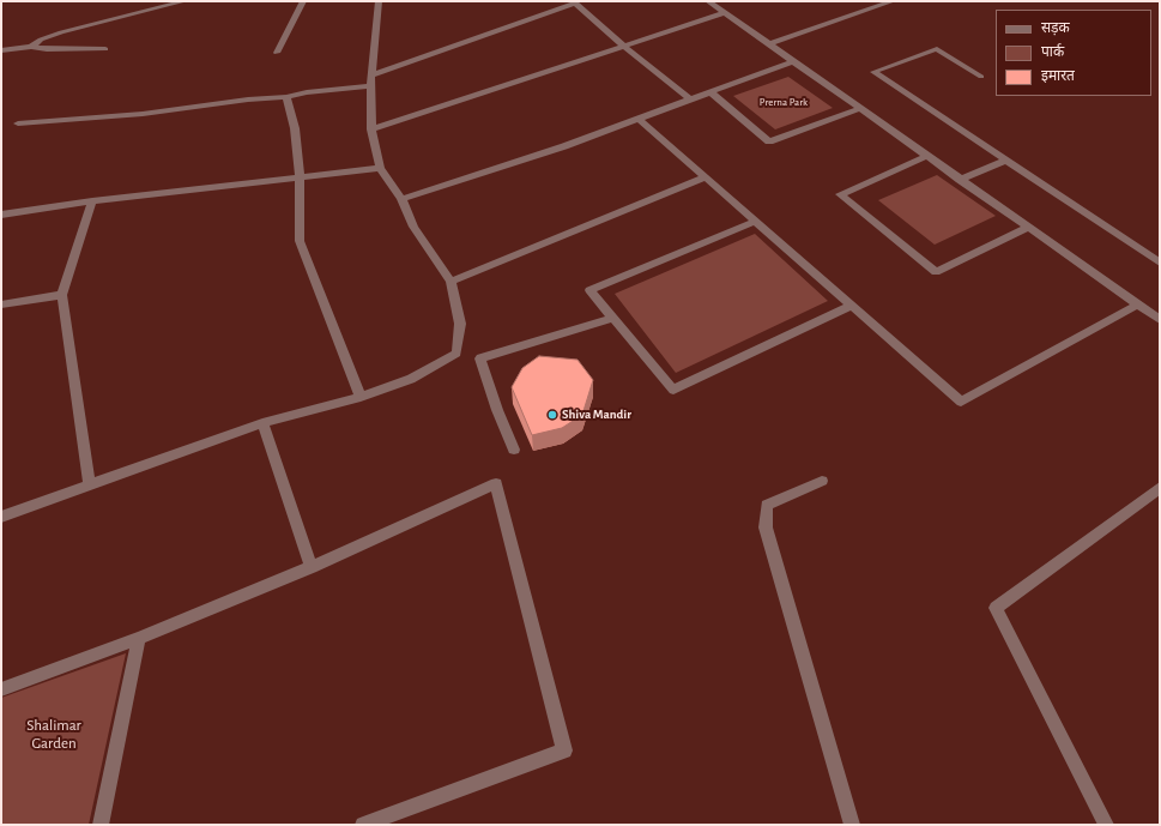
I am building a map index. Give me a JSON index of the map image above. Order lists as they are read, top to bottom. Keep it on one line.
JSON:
{"parks":["Prerna Park","Shalimar Garden"],"places":["Shiva Mandir"],"legend":["सड़क","पार्क","इमारत"]}
